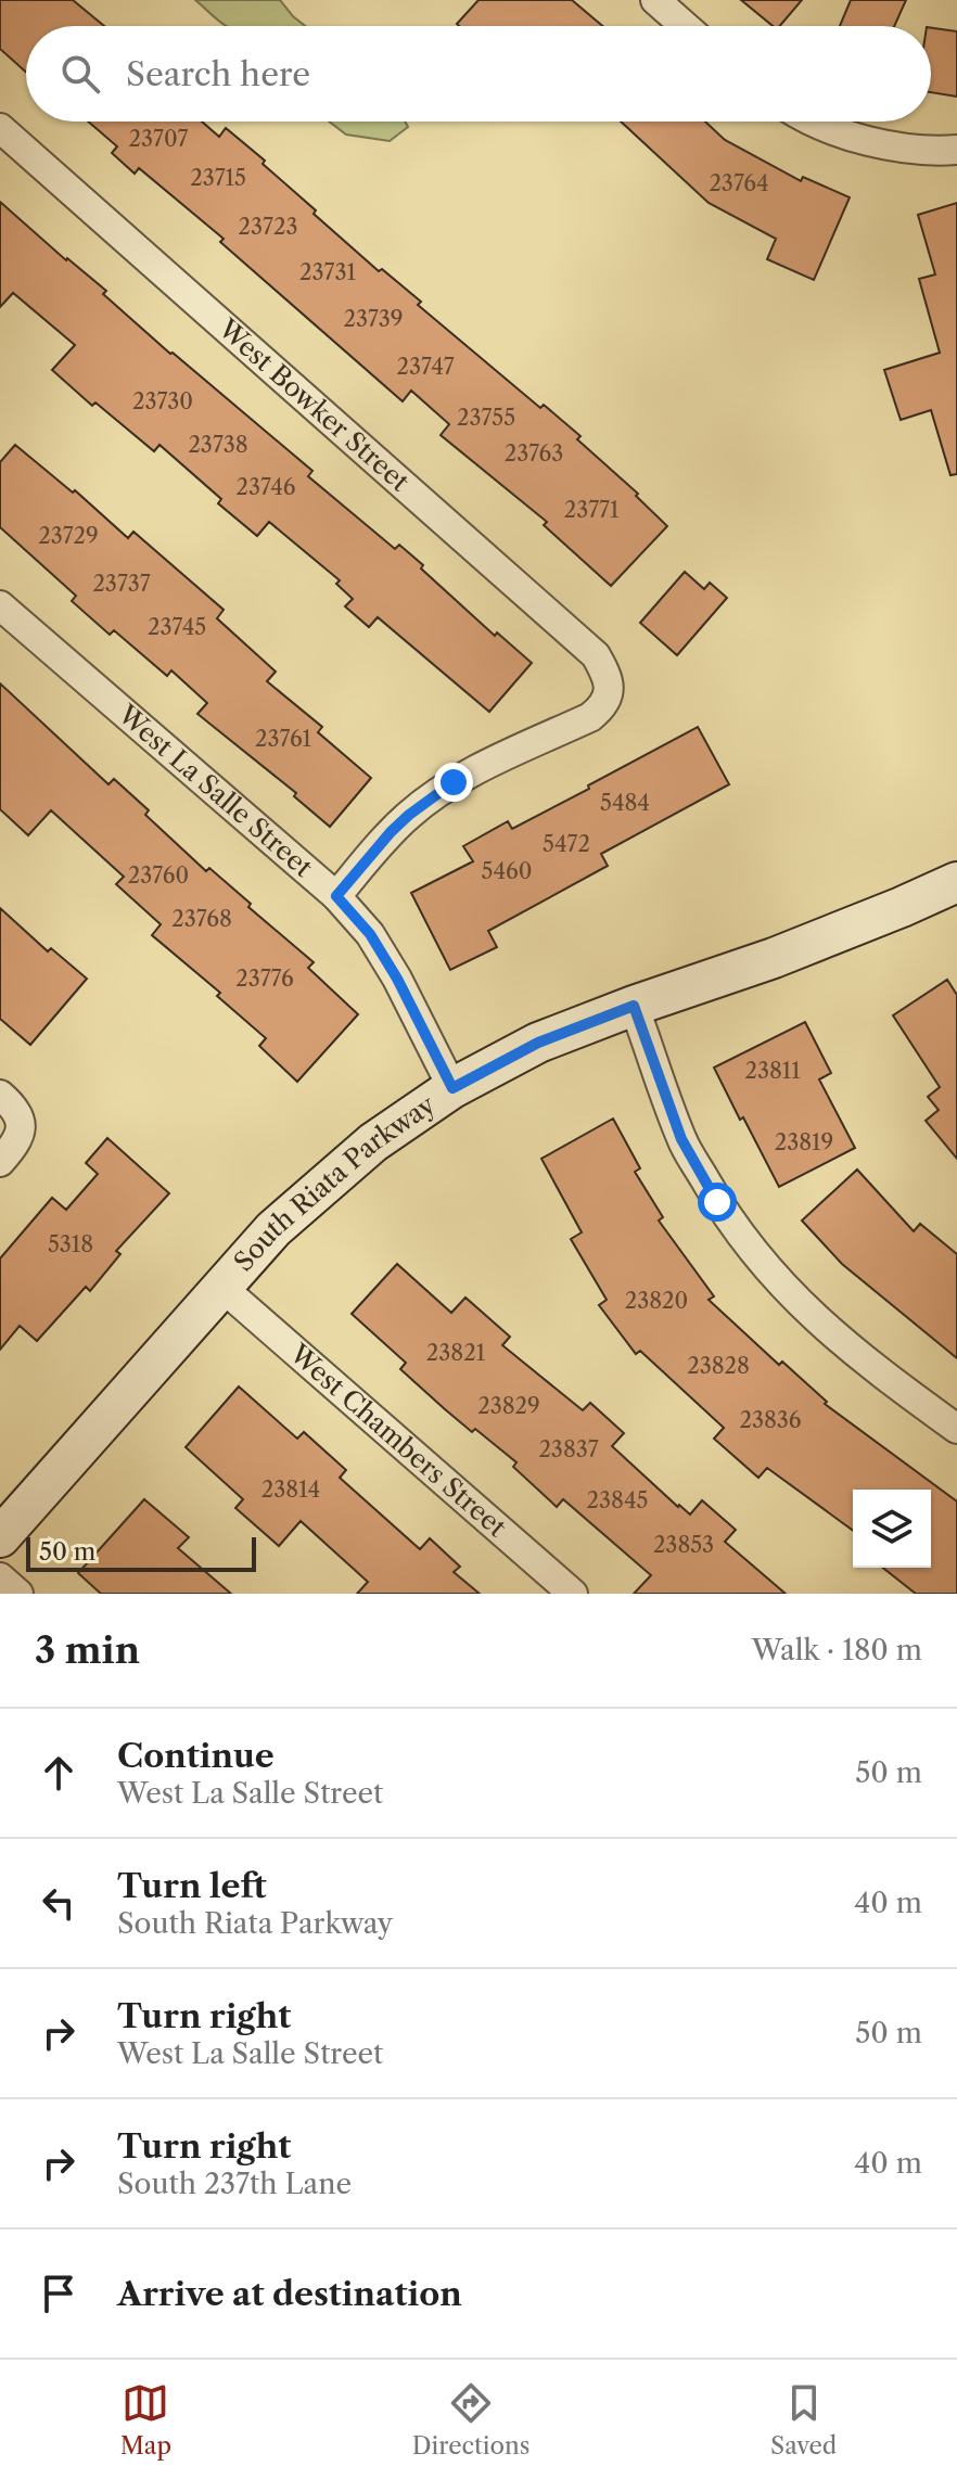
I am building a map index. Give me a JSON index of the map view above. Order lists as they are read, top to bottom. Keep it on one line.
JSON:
{"streets":{"street":["West Bowker Street","West La Salle Street","South Riata Parkway","West Chambers Street"]},"crossings":[["West Bowker Street","West La Salle Street"],["West La Salle Street","South Riata Parkway"],["South Riata Parkway","West Chambers Street"]],"house_numbers":["23707","23715","23764","23723","23731","23739","23747","23730","23755","23738","23763","23746","23771","23729","23737","23745","23761","5484","5472","5460","23760","23768","23776","23811","23819","5318","23820","23821","23828","23829","23836","23837","23814","23845","23853"],"scale_bar":"50 m","page":{"search":"Search here","scale":"50 m","heading":["3 min","Walk · 180 m"],"list":[["Continue","West La Salle Street","50 m"],["Turn left","South Riata Parkway","40 m"],["Turn right","West La Salle Street","50 m"],["Turn right","South 237th Lane","40 m"],"Arrive at destination"],"nav":["Map","Directions","Saved"]}}
